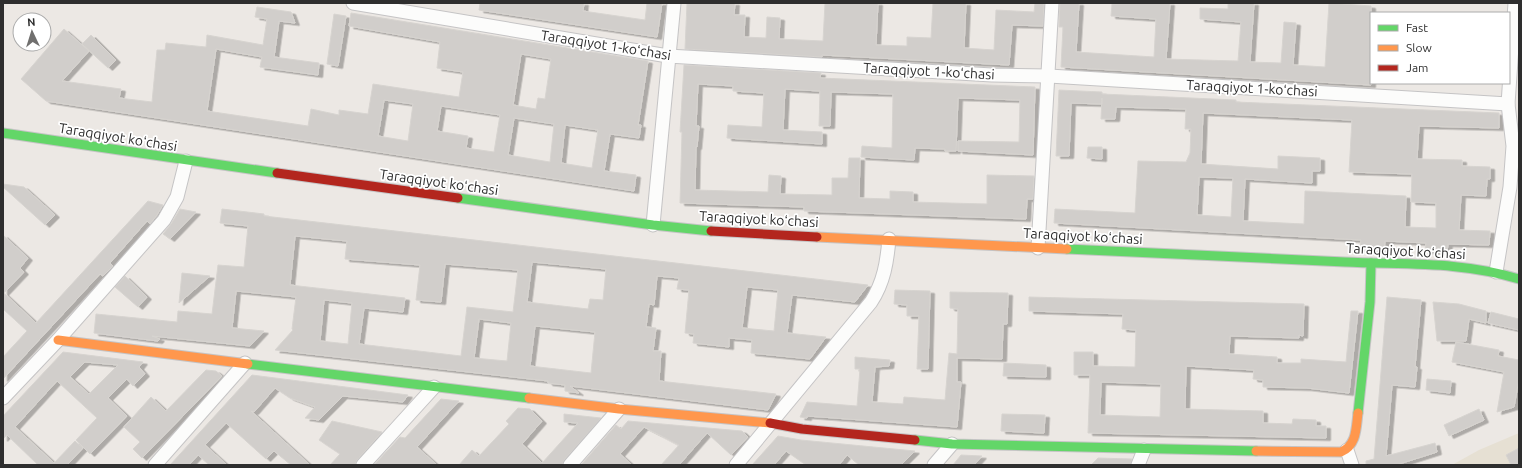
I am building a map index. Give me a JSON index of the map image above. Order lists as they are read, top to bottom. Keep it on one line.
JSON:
{"streets":{"street":["Taraqqiyot 1-koʻchasi","Taraqqiyot koʻchasi"]},"legend":["Fast","Slow","Jam"],"north":"top"}
